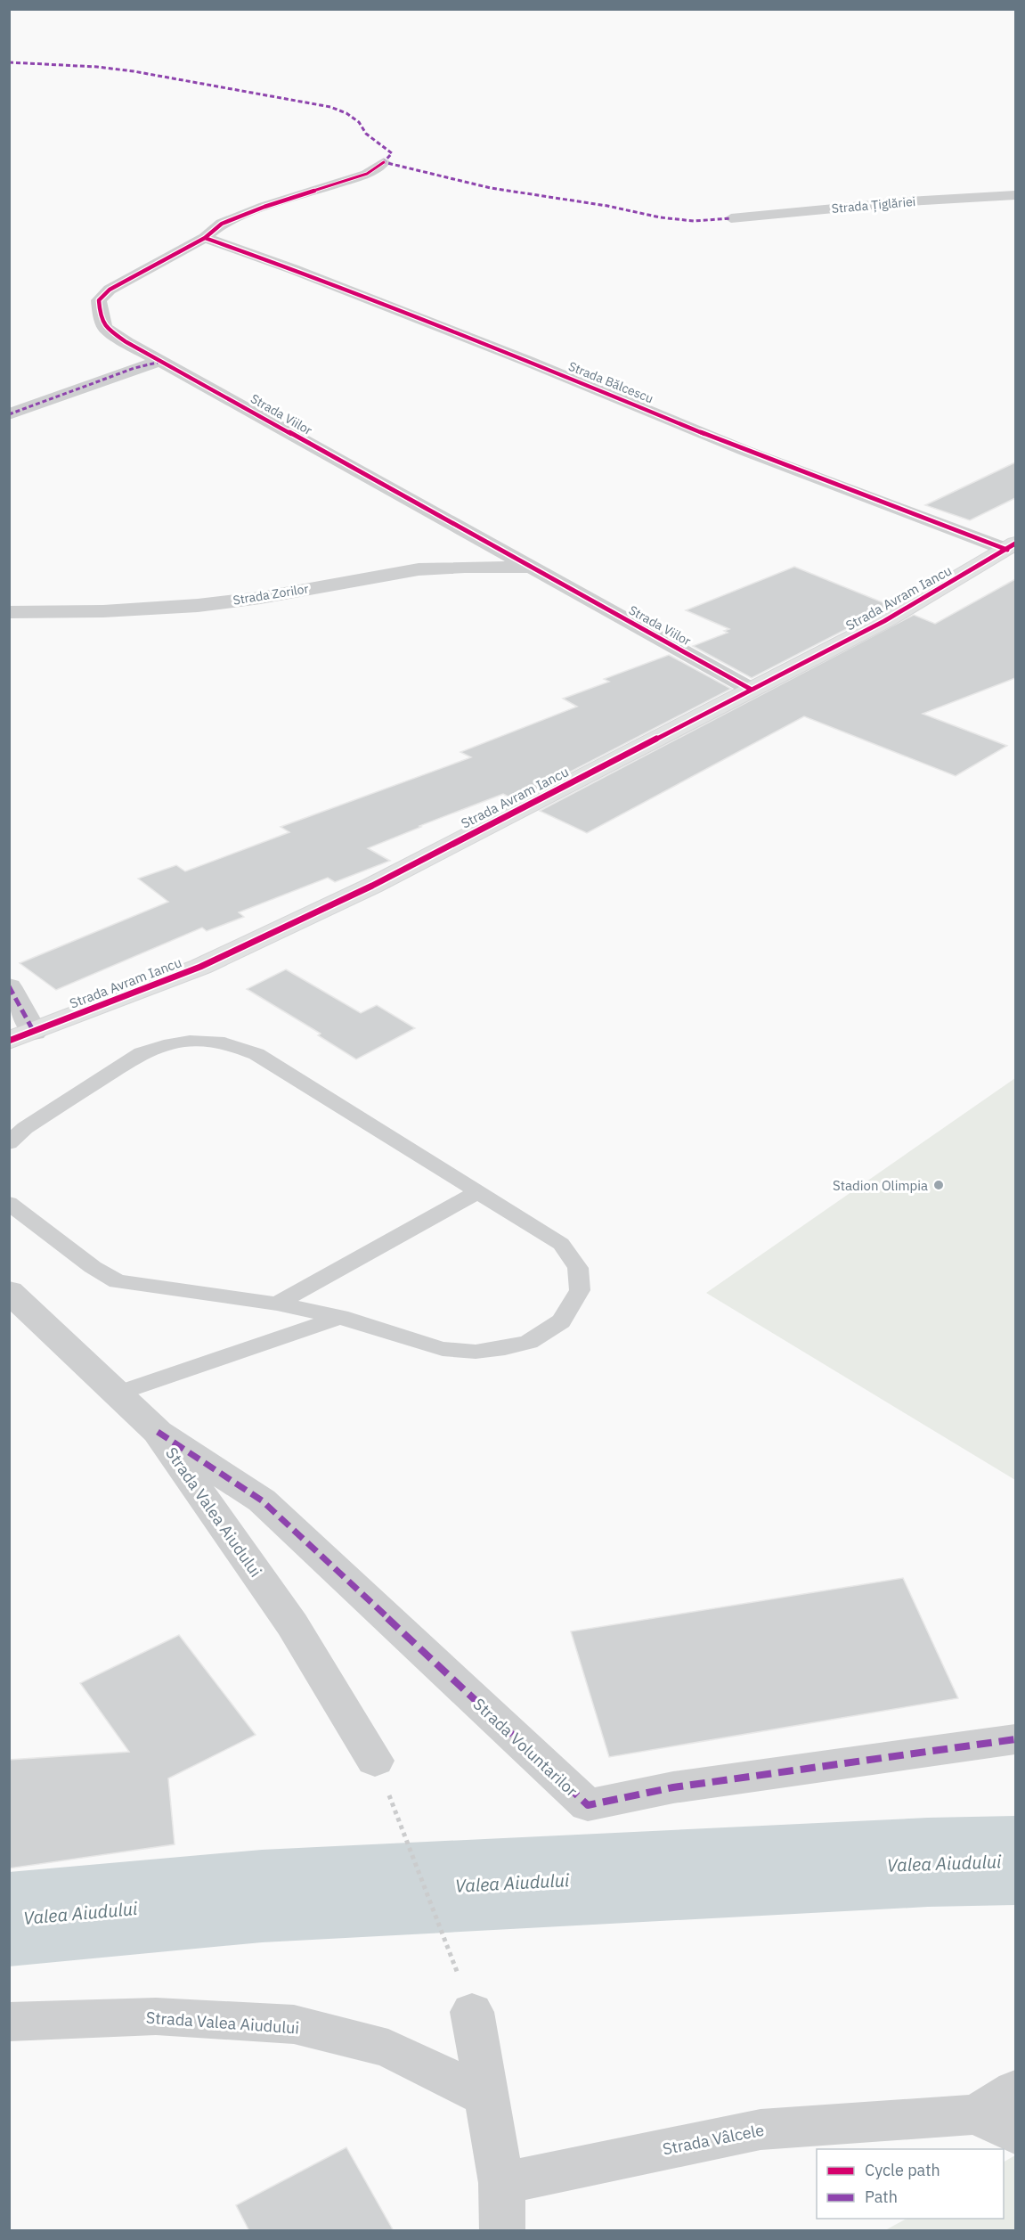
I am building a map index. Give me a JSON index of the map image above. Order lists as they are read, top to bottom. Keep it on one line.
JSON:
{"streets":{"main road":["Strada Avram Iancu"],"street":["Strada Țiglăriei","Strada Bălcescu","Strada Viilor","Strada Zorilor","Strada Valea Aiudului","Strada Voluntarilor","Strada Vâlcele"]},"crossings":[["Strada Bălcescu","Strada Viilor"],["Strada Bălcescu","Strada Avram Iancu"],["Strada Viilor","Strada Zorilor"],["Strada Viilor","Strada Avram Iancu"],["Strada Valea Aiudului","Strada Voluntarilor"]],"water":["Valea Aiudului"],"places":["Stadion Olimpia"],"legend":["Cycle path","Path"]}
